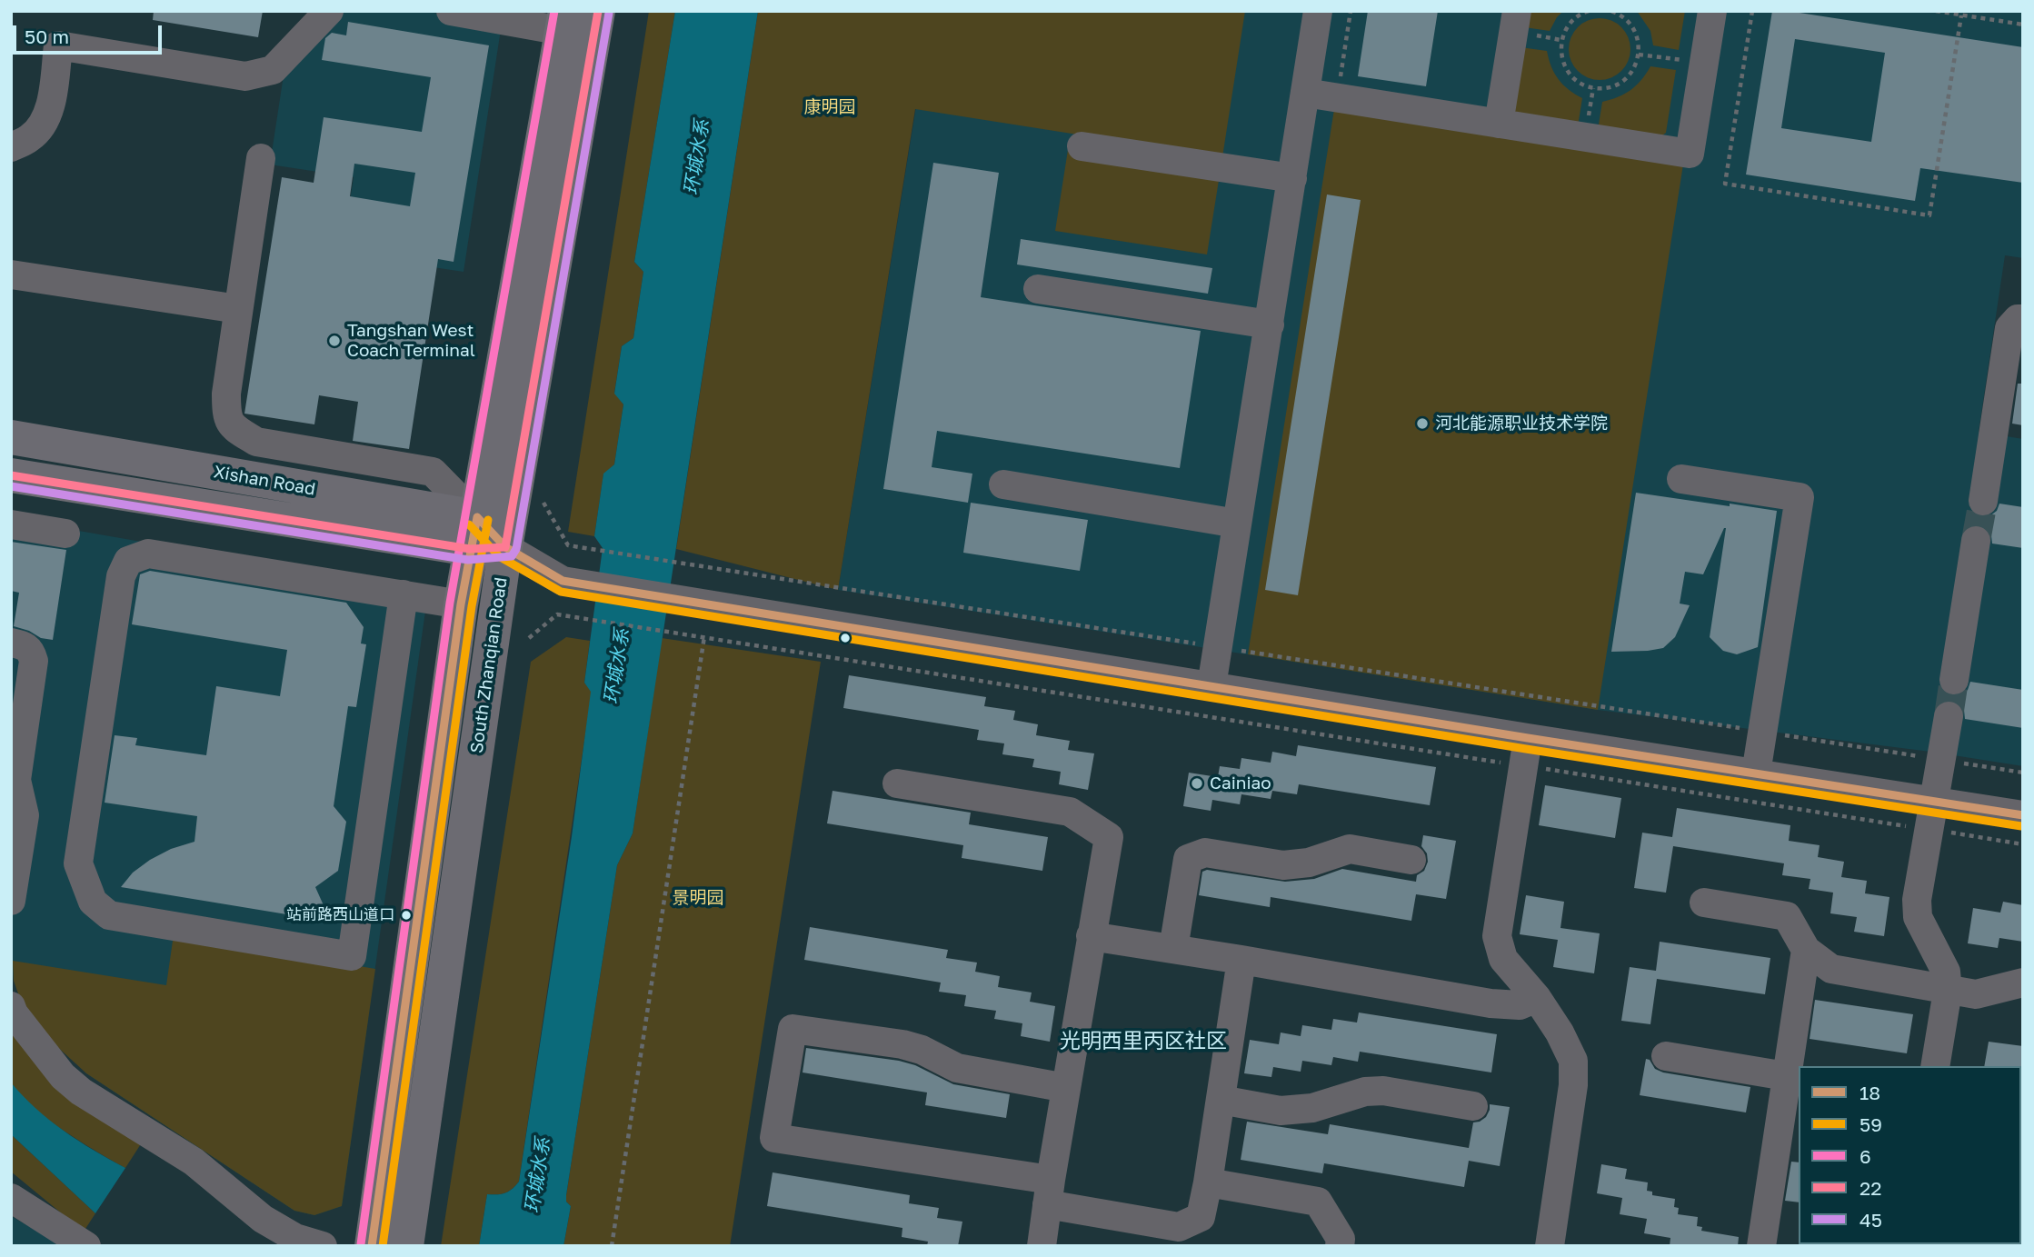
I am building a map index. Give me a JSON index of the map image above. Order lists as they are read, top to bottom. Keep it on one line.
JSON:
{"streets":{"main road":["Xishan Road","South Zhanqian Road"]},"crossings":[["Xishan Road","South Zhanqian Road"]],"districts":["光明西里丙区社区"],"water":["环城水系"],"parks":["康明园","景明园"],"places":["Tangshan West Coach Terminal","河北能源职业技术学院","Cainiao","站前路西山道口"],"lines":["transit line 6","transit line 22","transit line 45","transit line 18","transit line 59"],"legend":["18","59","6","22","45"],"scale_bar":"50 m"}
